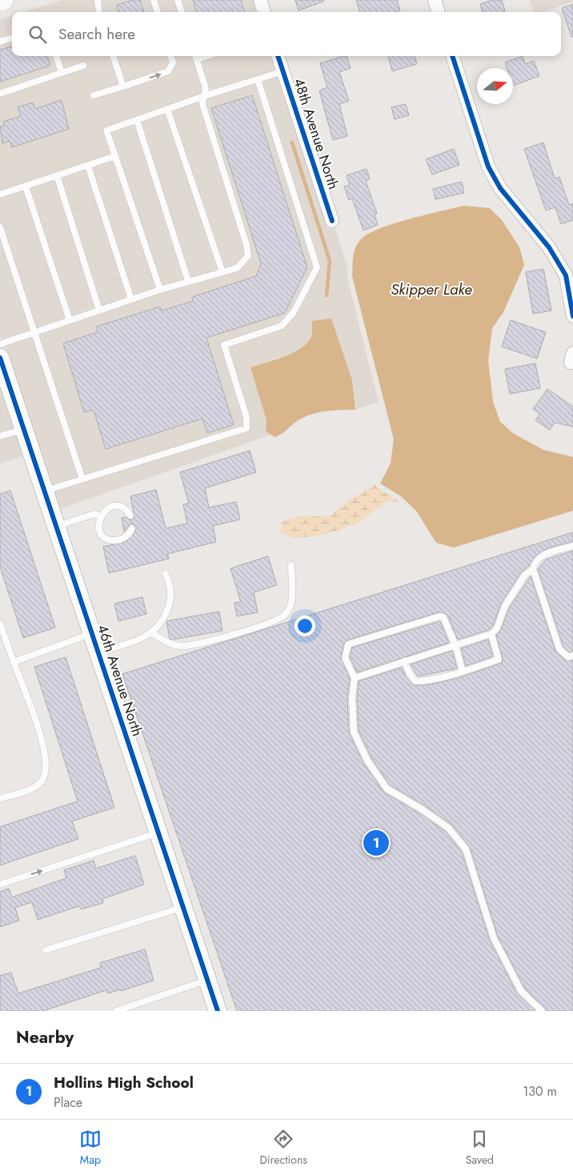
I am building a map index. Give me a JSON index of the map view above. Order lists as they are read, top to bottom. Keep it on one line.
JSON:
{"streets":{"street":["48th Avenue North","46th Avenue North"]},"water":["Skipper Lake"],"north":"right","page":{"search":"Search here","pins":"1","heading":"Nearby","list":[{"mark":"1","name":"Hollins High School","note":"Place","value":"130 m"}],"nav":["Map","Directions","Saved"]}}
